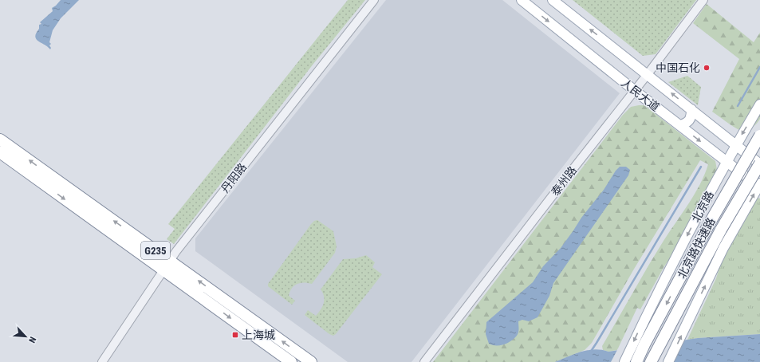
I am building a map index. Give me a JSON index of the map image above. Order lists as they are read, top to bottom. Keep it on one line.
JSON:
{"streets":{"highway":["北京路快速路","G235"],"main road":["人民大道","北京路"],"street":["丹阳路","泰州路"]},"crossings":[["人民大道","泰州路"],["人民大道","北京路"],["人民大道","北京路快速路"],["丹阳路","G235"]],"places":{"other":["中国石化"],"transit":["上海城"]},"north":"bottom right"}
